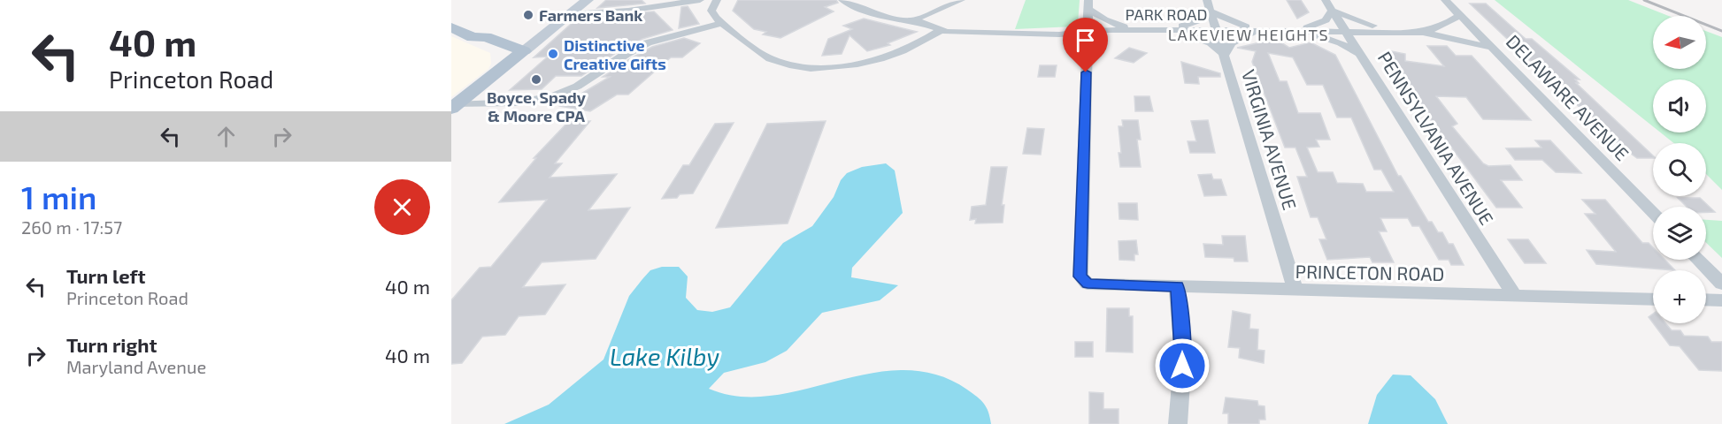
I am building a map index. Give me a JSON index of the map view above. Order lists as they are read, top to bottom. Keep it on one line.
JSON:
{"streets":{"street":["PARK ROAD","DELAWARE AVENUE","PENNSYLVANIA AVENUE","VIRGINIA AVENUE","PRINCETON ROAD"]},"crossings":[["PARK ROAD","DELAWARE AVENUE"],["PARK ROAD","PENNSYLVANIA AVENUE"],["PARK ROAD","VIRGINIA AVENUE"],["PENNSYLVANIA AVENUE","PRINCETON ROAD"],["VIRGINIA AVENUE","PRINCETON ROAD"]],"districts":["LAKEVIEW HEIGHTS"],"water":["Lake Kilby"],"places":["Farmers Bank","Distinctive Creative Gifts","Boyce, Spady & Moore CPA"],"north":"left","page":{"turn":["40 m","Princeton Road"],"map_buttons":"+","heading":["1 min","260 m · 17:57"],"list":[{"name":"Turn left","note":"Princeton Road","value":"40 m"},{"name":"Turn right","note":"Maryland Avenue","value":"40 m"}]}}
